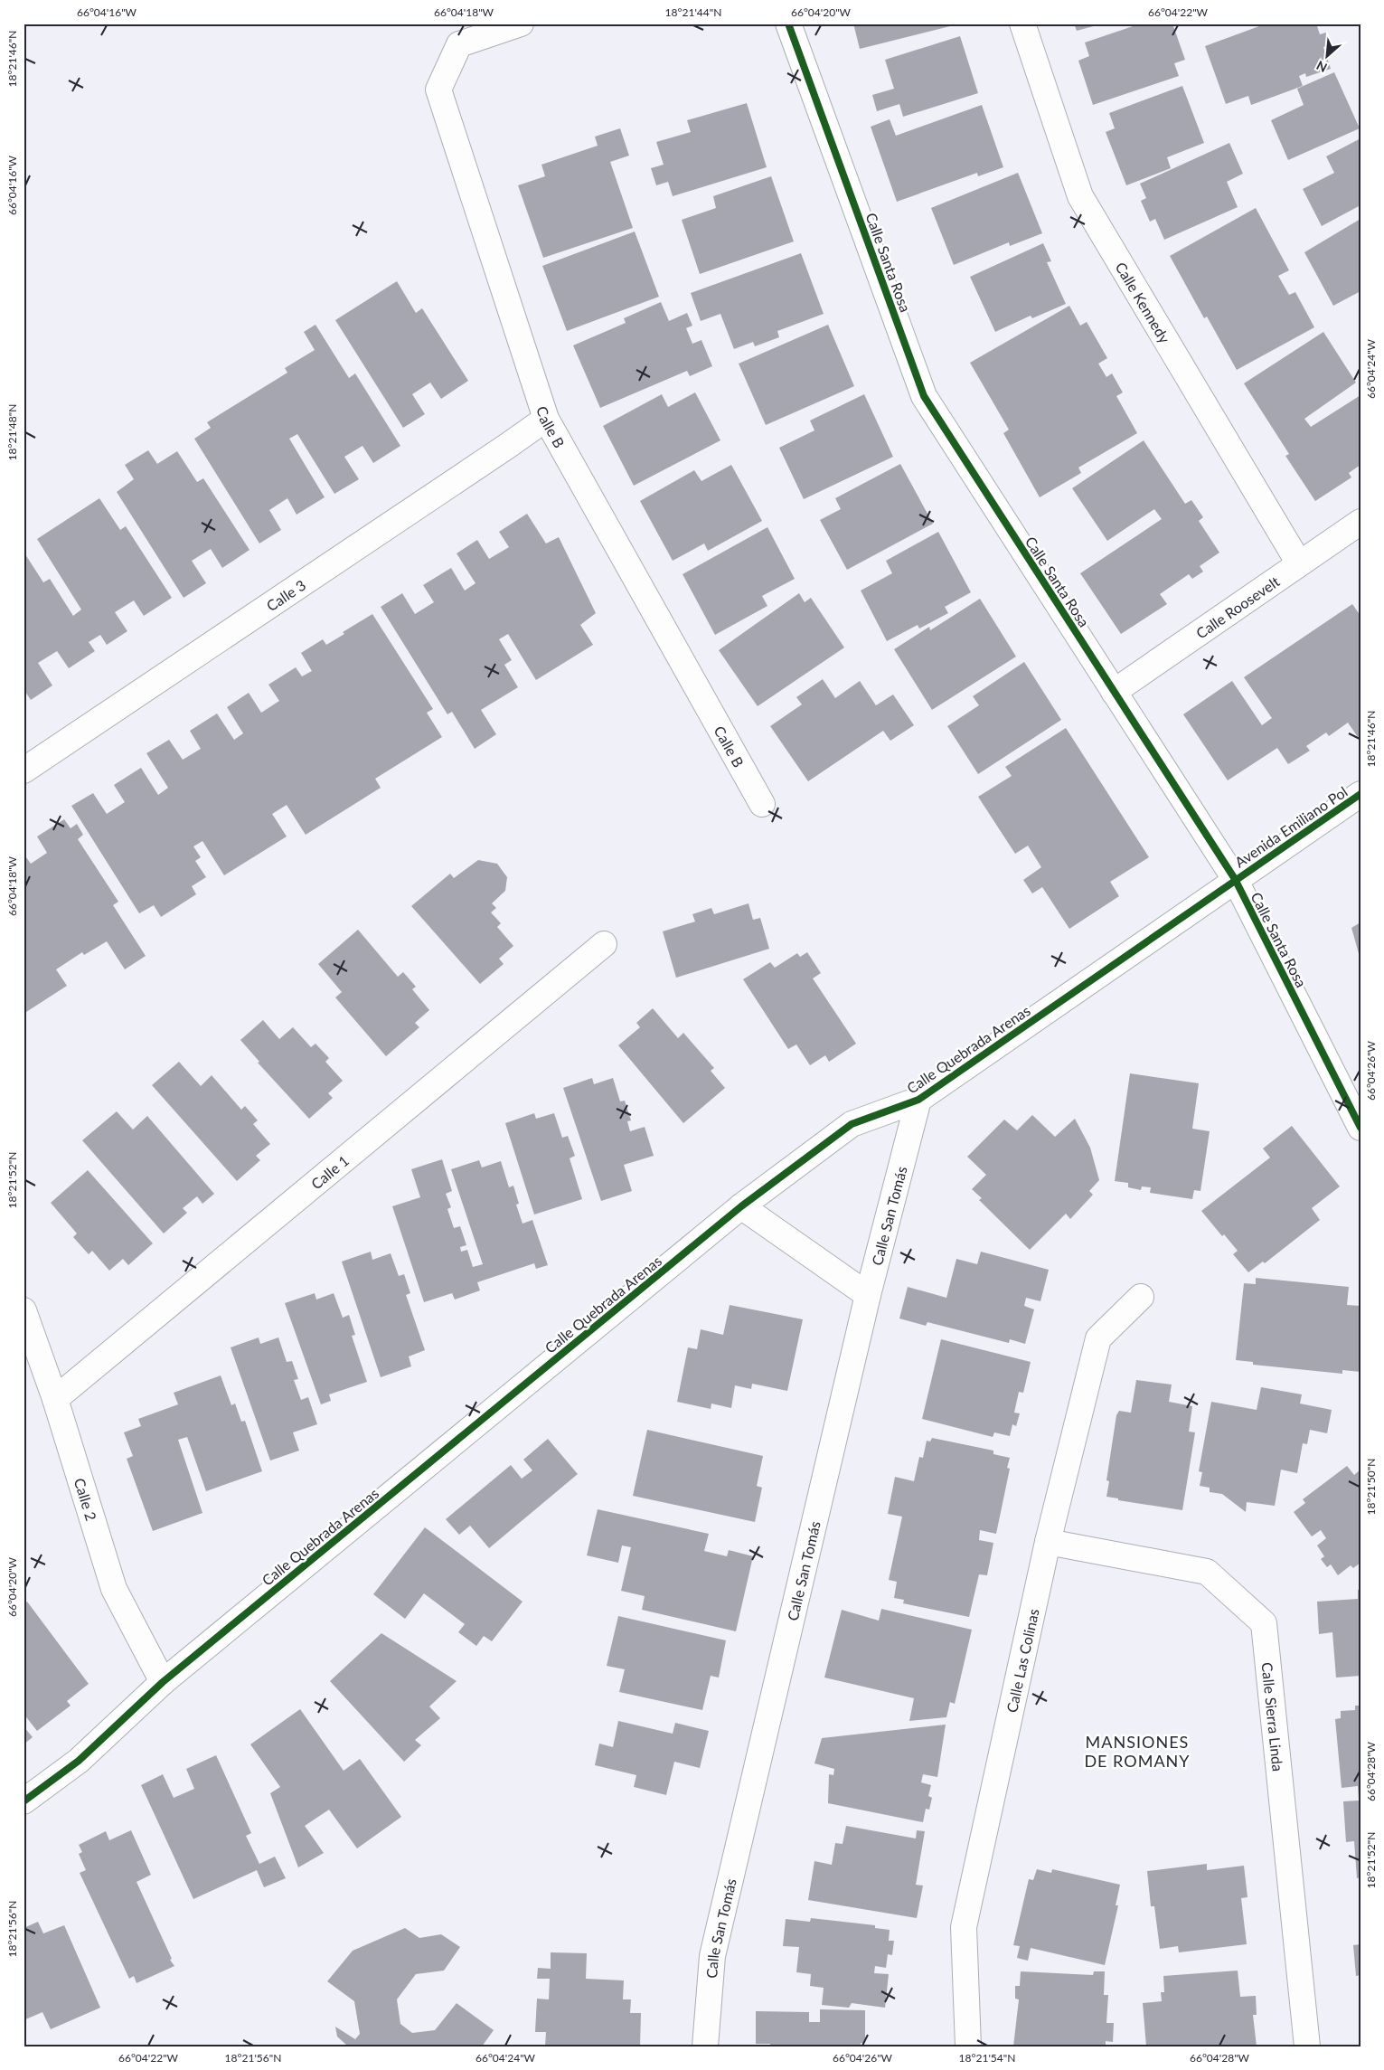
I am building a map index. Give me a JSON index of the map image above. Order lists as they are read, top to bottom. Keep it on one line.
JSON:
{"streets":{"street":["Calle Santa Rosa","Calle Kennedy","Calle B","Calle 3","Calle Roosevelt","Avenida Emiliano Pol","Calle Quebrada Arenas","Calle 1","Calle San Tomás","Calle 2","Calle Las Colinas","Calle Sierra Linda"]},"crossings":[["Calle Santa Rosa","Calle Roosevelt"],["Calle Santa Rosa","Avenida Emiliano Pol"],["Calle Santa Rosa","Calle Quebrada Arenas"],["Calle Kennedy","Calle Roosevelt"],["Calle B","Calle 3"],["Avenida Emiliano Pol","Calle Quebrada Arenas"],["Calle Quebrada Arenas","Calle San Tomás"],["Calle Quebrada Arenas","Calle 2"],["Calle 1","Calle 2"],["Calle Las Colinas","Calle Sierra Linda"]],"districts":["MANSIONES DE ROMANY"],"north":"bottom left","coordinates":["66°04'16\"W","66°04'18\"W","18°21'44\"N","66°04'20\"W","66°04'22\"W","18°21'46\"N","66°04'24\"W","18°21'48\"N","66°04'26\"W","18°21'52\"N","18°21'50\"N","66°04'28\"W","18°21'56\"N","18°21'54\"N"]}
